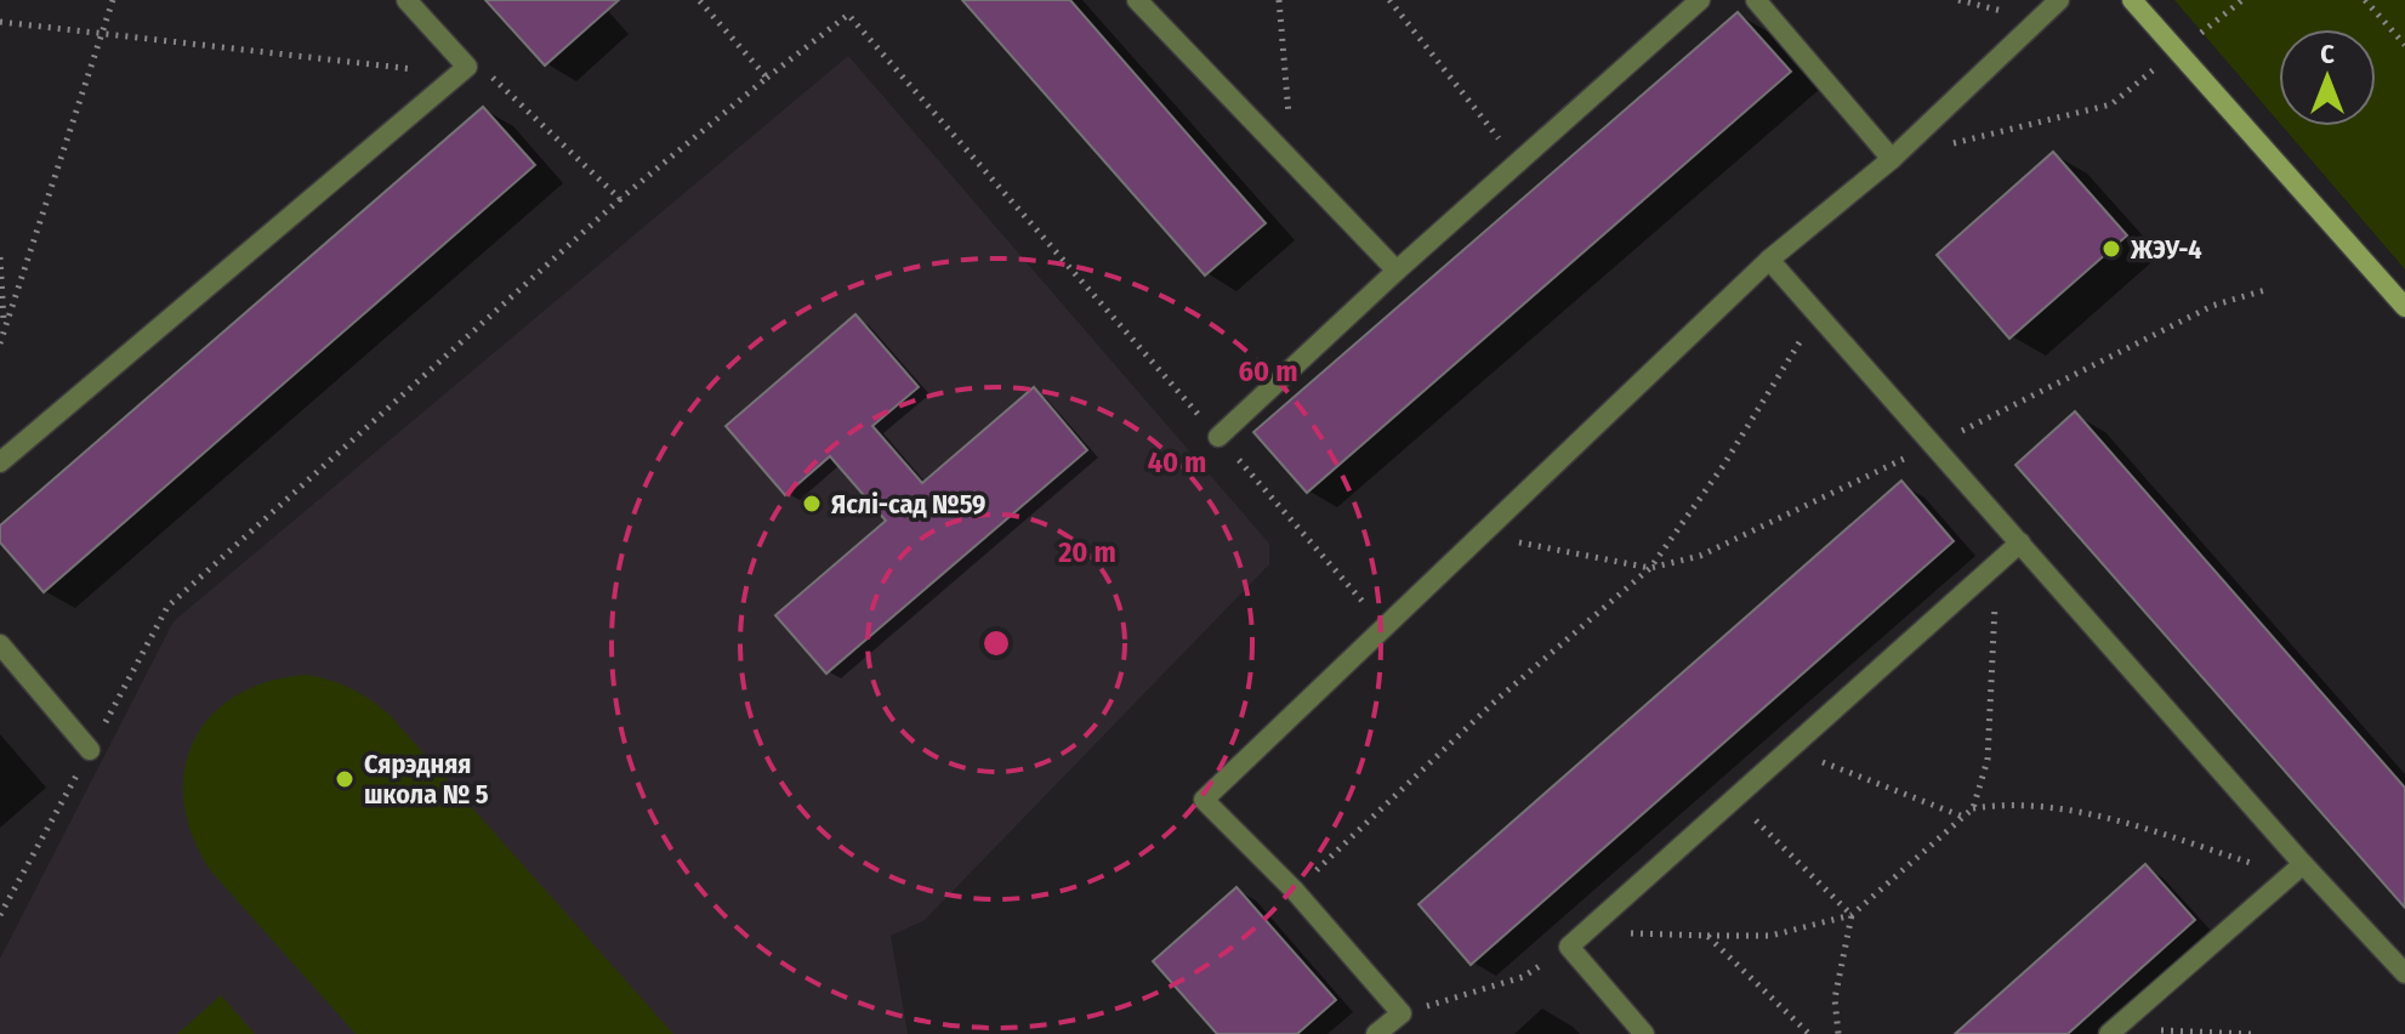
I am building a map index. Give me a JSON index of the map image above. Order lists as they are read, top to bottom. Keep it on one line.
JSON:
{"places":["ЖЭУ-4","Яслі-сад №59","Сярэдняя школа № 5"],"north":"top","rings":["60 m","40 m","20 m"]}
